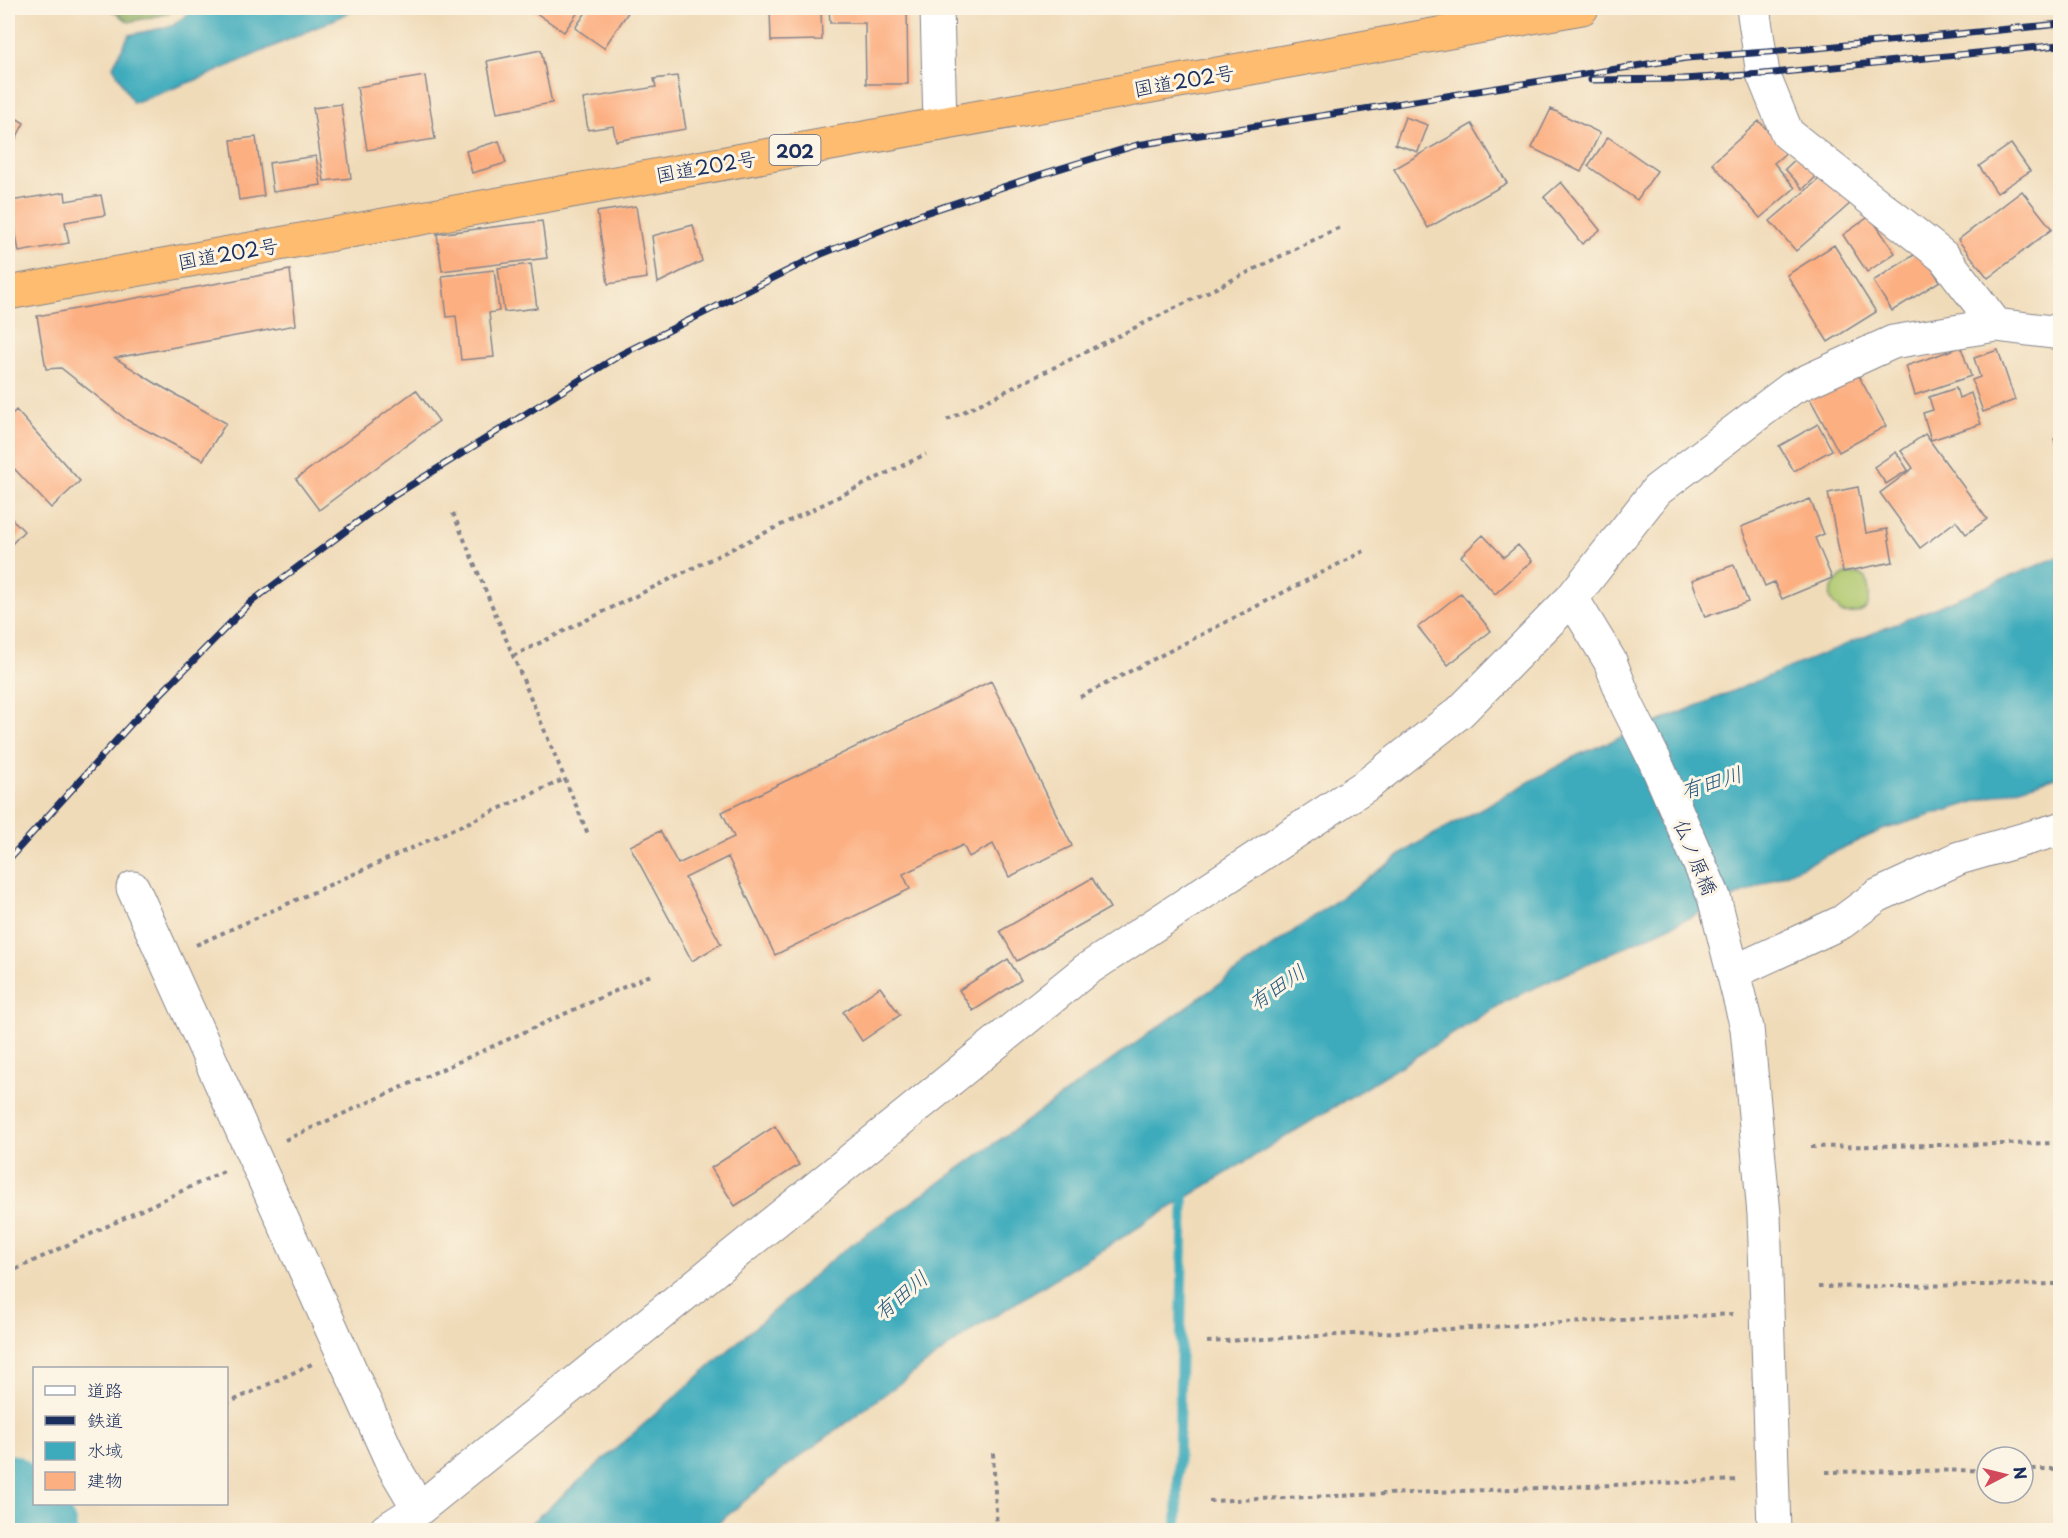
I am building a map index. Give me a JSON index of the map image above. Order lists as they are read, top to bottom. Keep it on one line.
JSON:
{"streets":{"highway":["国道202号","202"],"street":["仏ノ原橋"]},"water":["有田川"],"legend":["道路","鉄道","水域","建物"],"north":"right"}
